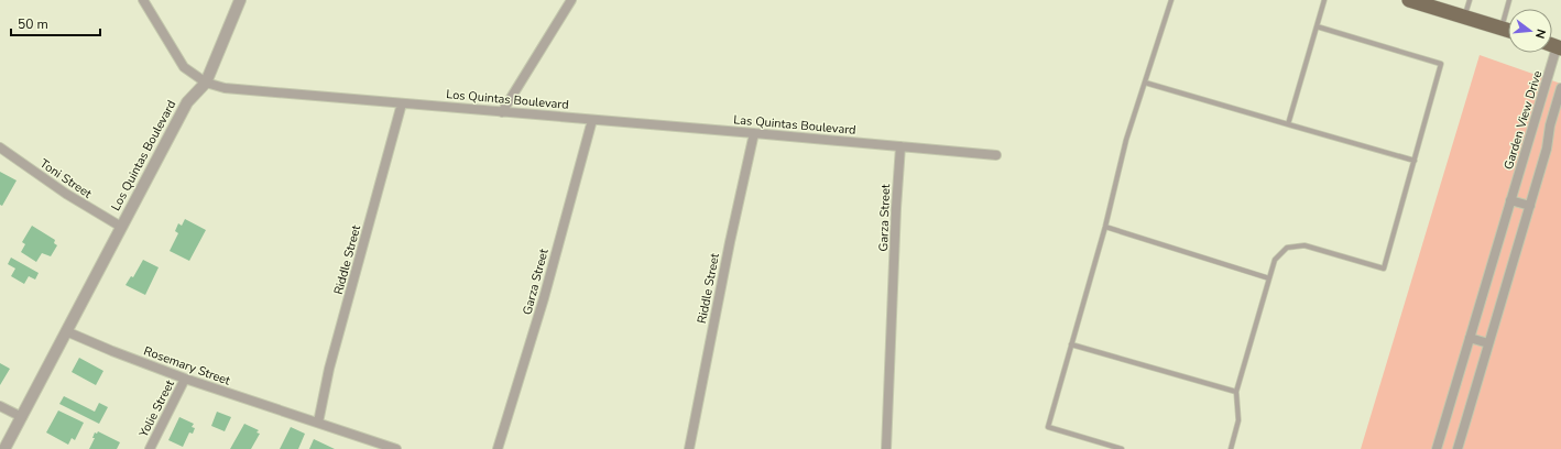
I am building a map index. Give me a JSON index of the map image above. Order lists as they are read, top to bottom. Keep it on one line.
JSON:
{"streets":{"street":["Los Quintas Boulevard","Garden View Drive","Las Quintas Boulevard","Toni Street","Garza Street","Riddle Street","Rosemary Street","Yolie Street"]},"crossings":[["Los Quintas Boulevard","Las Quintas Boulevard"],["Los Quintas Boulevard","Toni Street"],["Los Quintas Boulevard","Garza Street"],["Los Quintas Boulevard","Riddle Street"],["Los Quintas Boulevard","Rosemary Street"],["Las Quintas Boulevard","Garza Street"],["Las Quintas Boulevard","Riddle Street"],["Riddle Street","Rosemary Street"],["Rosemary Street","Yolie Street"]],"scale_bar":"50 m","north":"right"}
